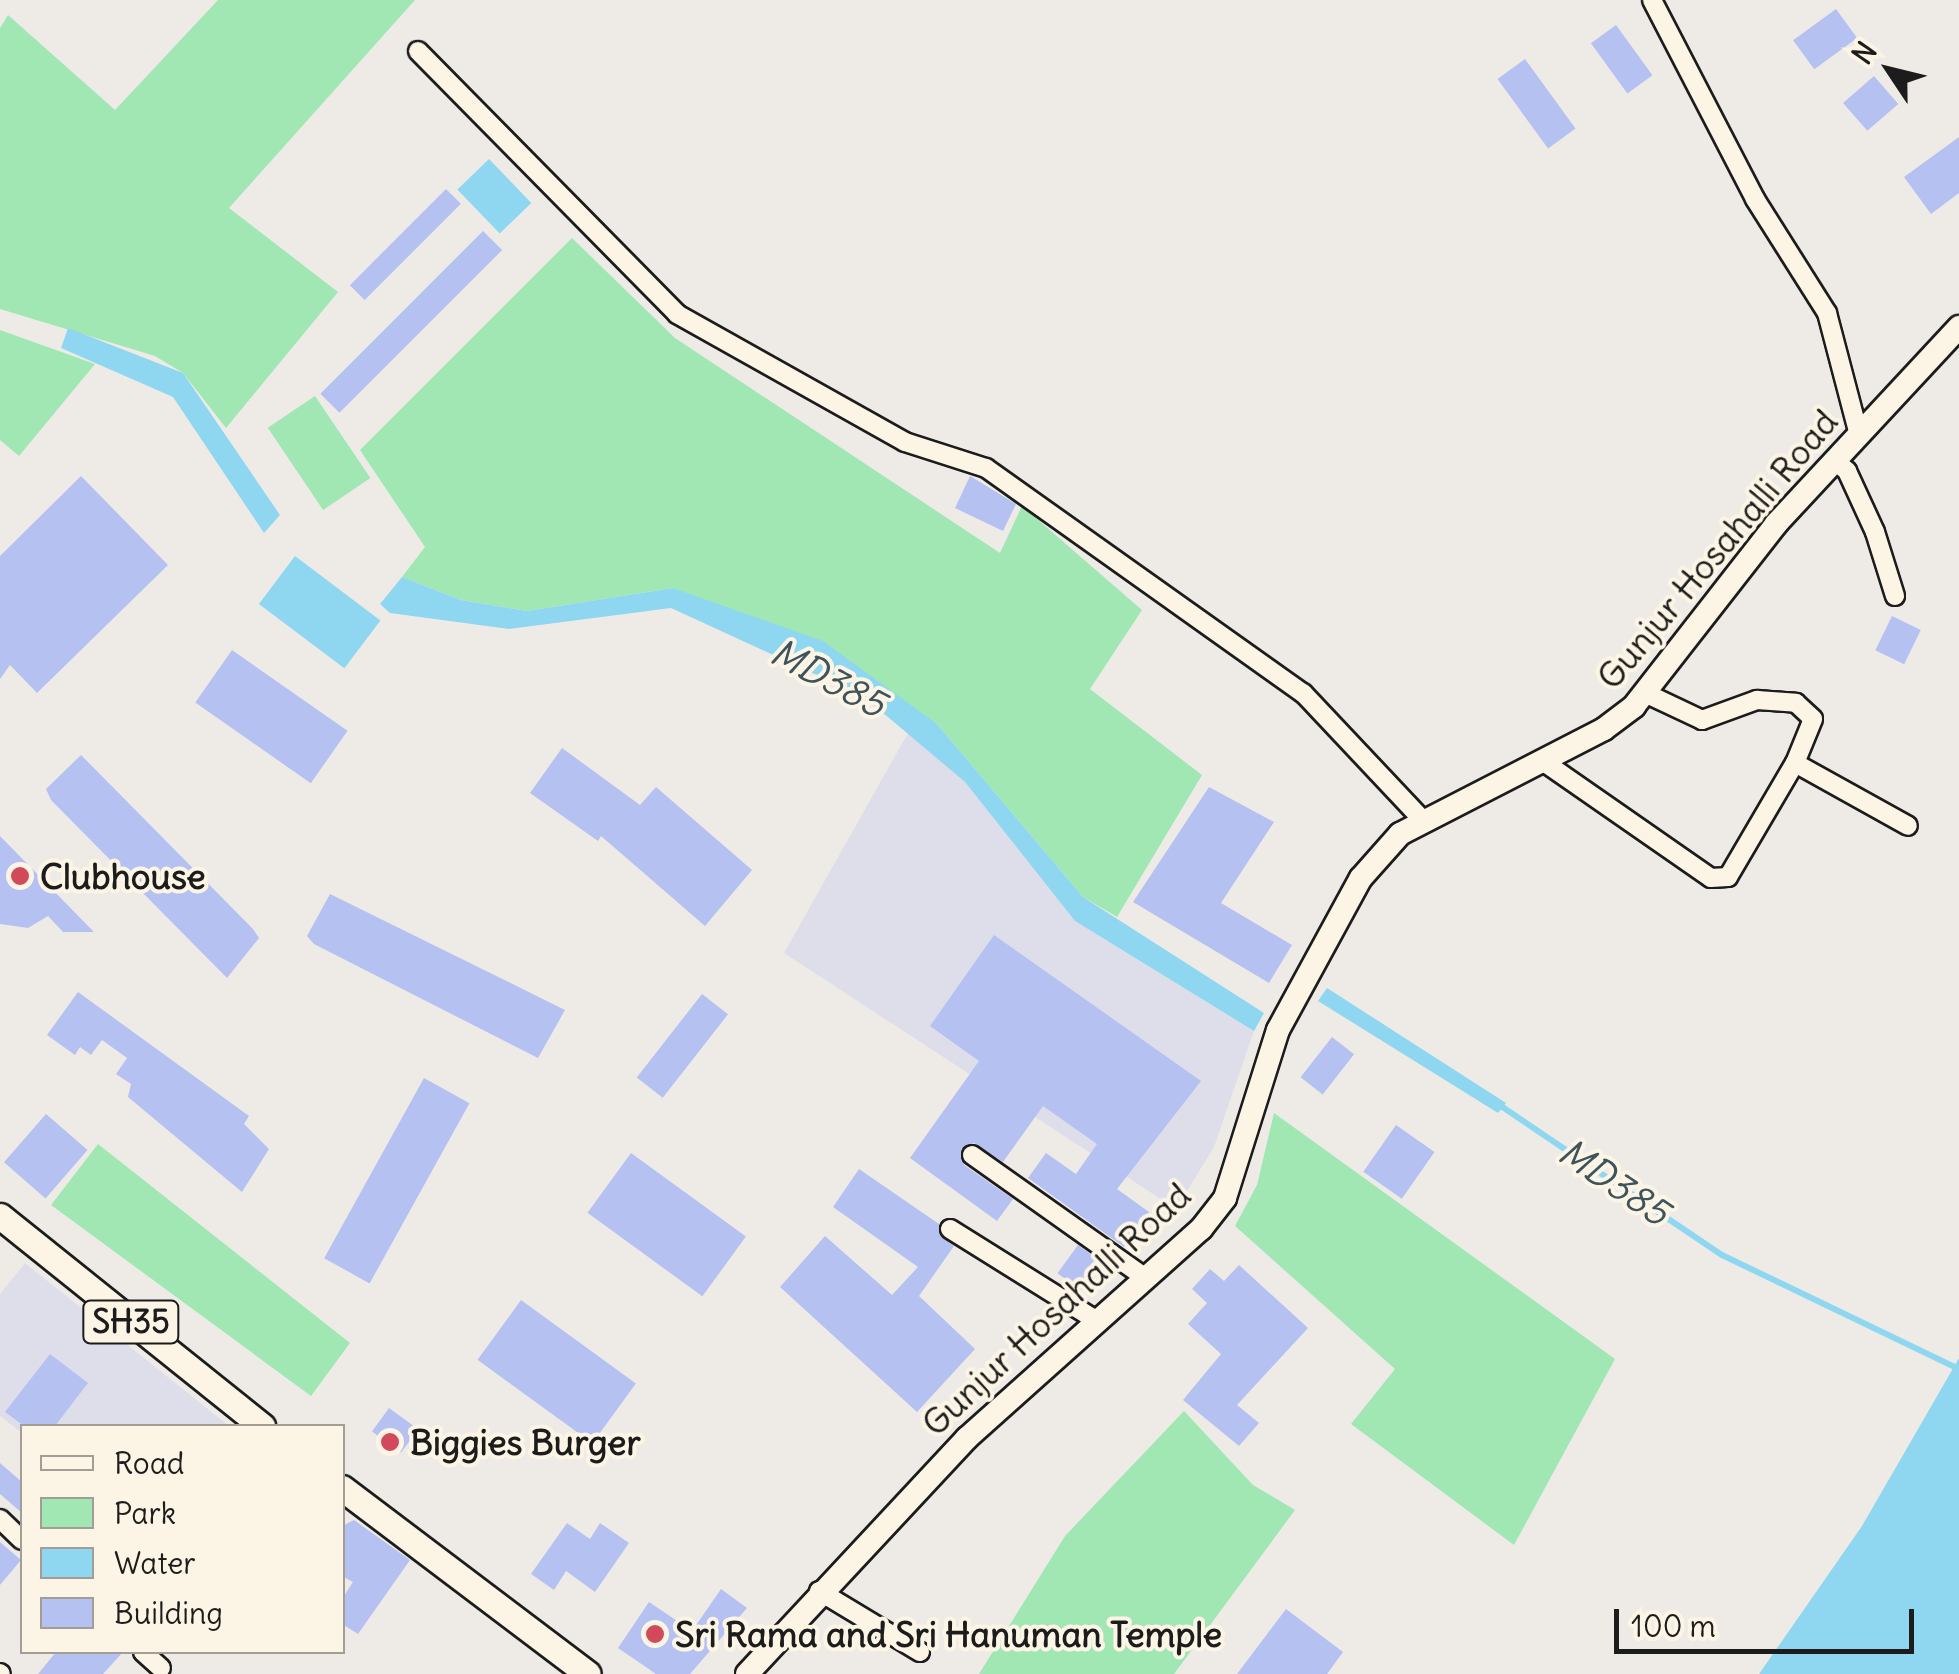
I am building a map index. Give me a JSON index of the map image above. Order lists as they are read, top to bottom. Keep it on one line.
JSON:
{"streets":{"main road":["SH35"],"street":["Gunjur Hosahalli Road"]},"water":["MD385"],"places":["Clubhouse","Biggies Burger","Sri Rama and Sri Hanuman Temple"],"legend":["Road","Park","Water","Building"],"scale_bar":"100 m","north":"top left"}
